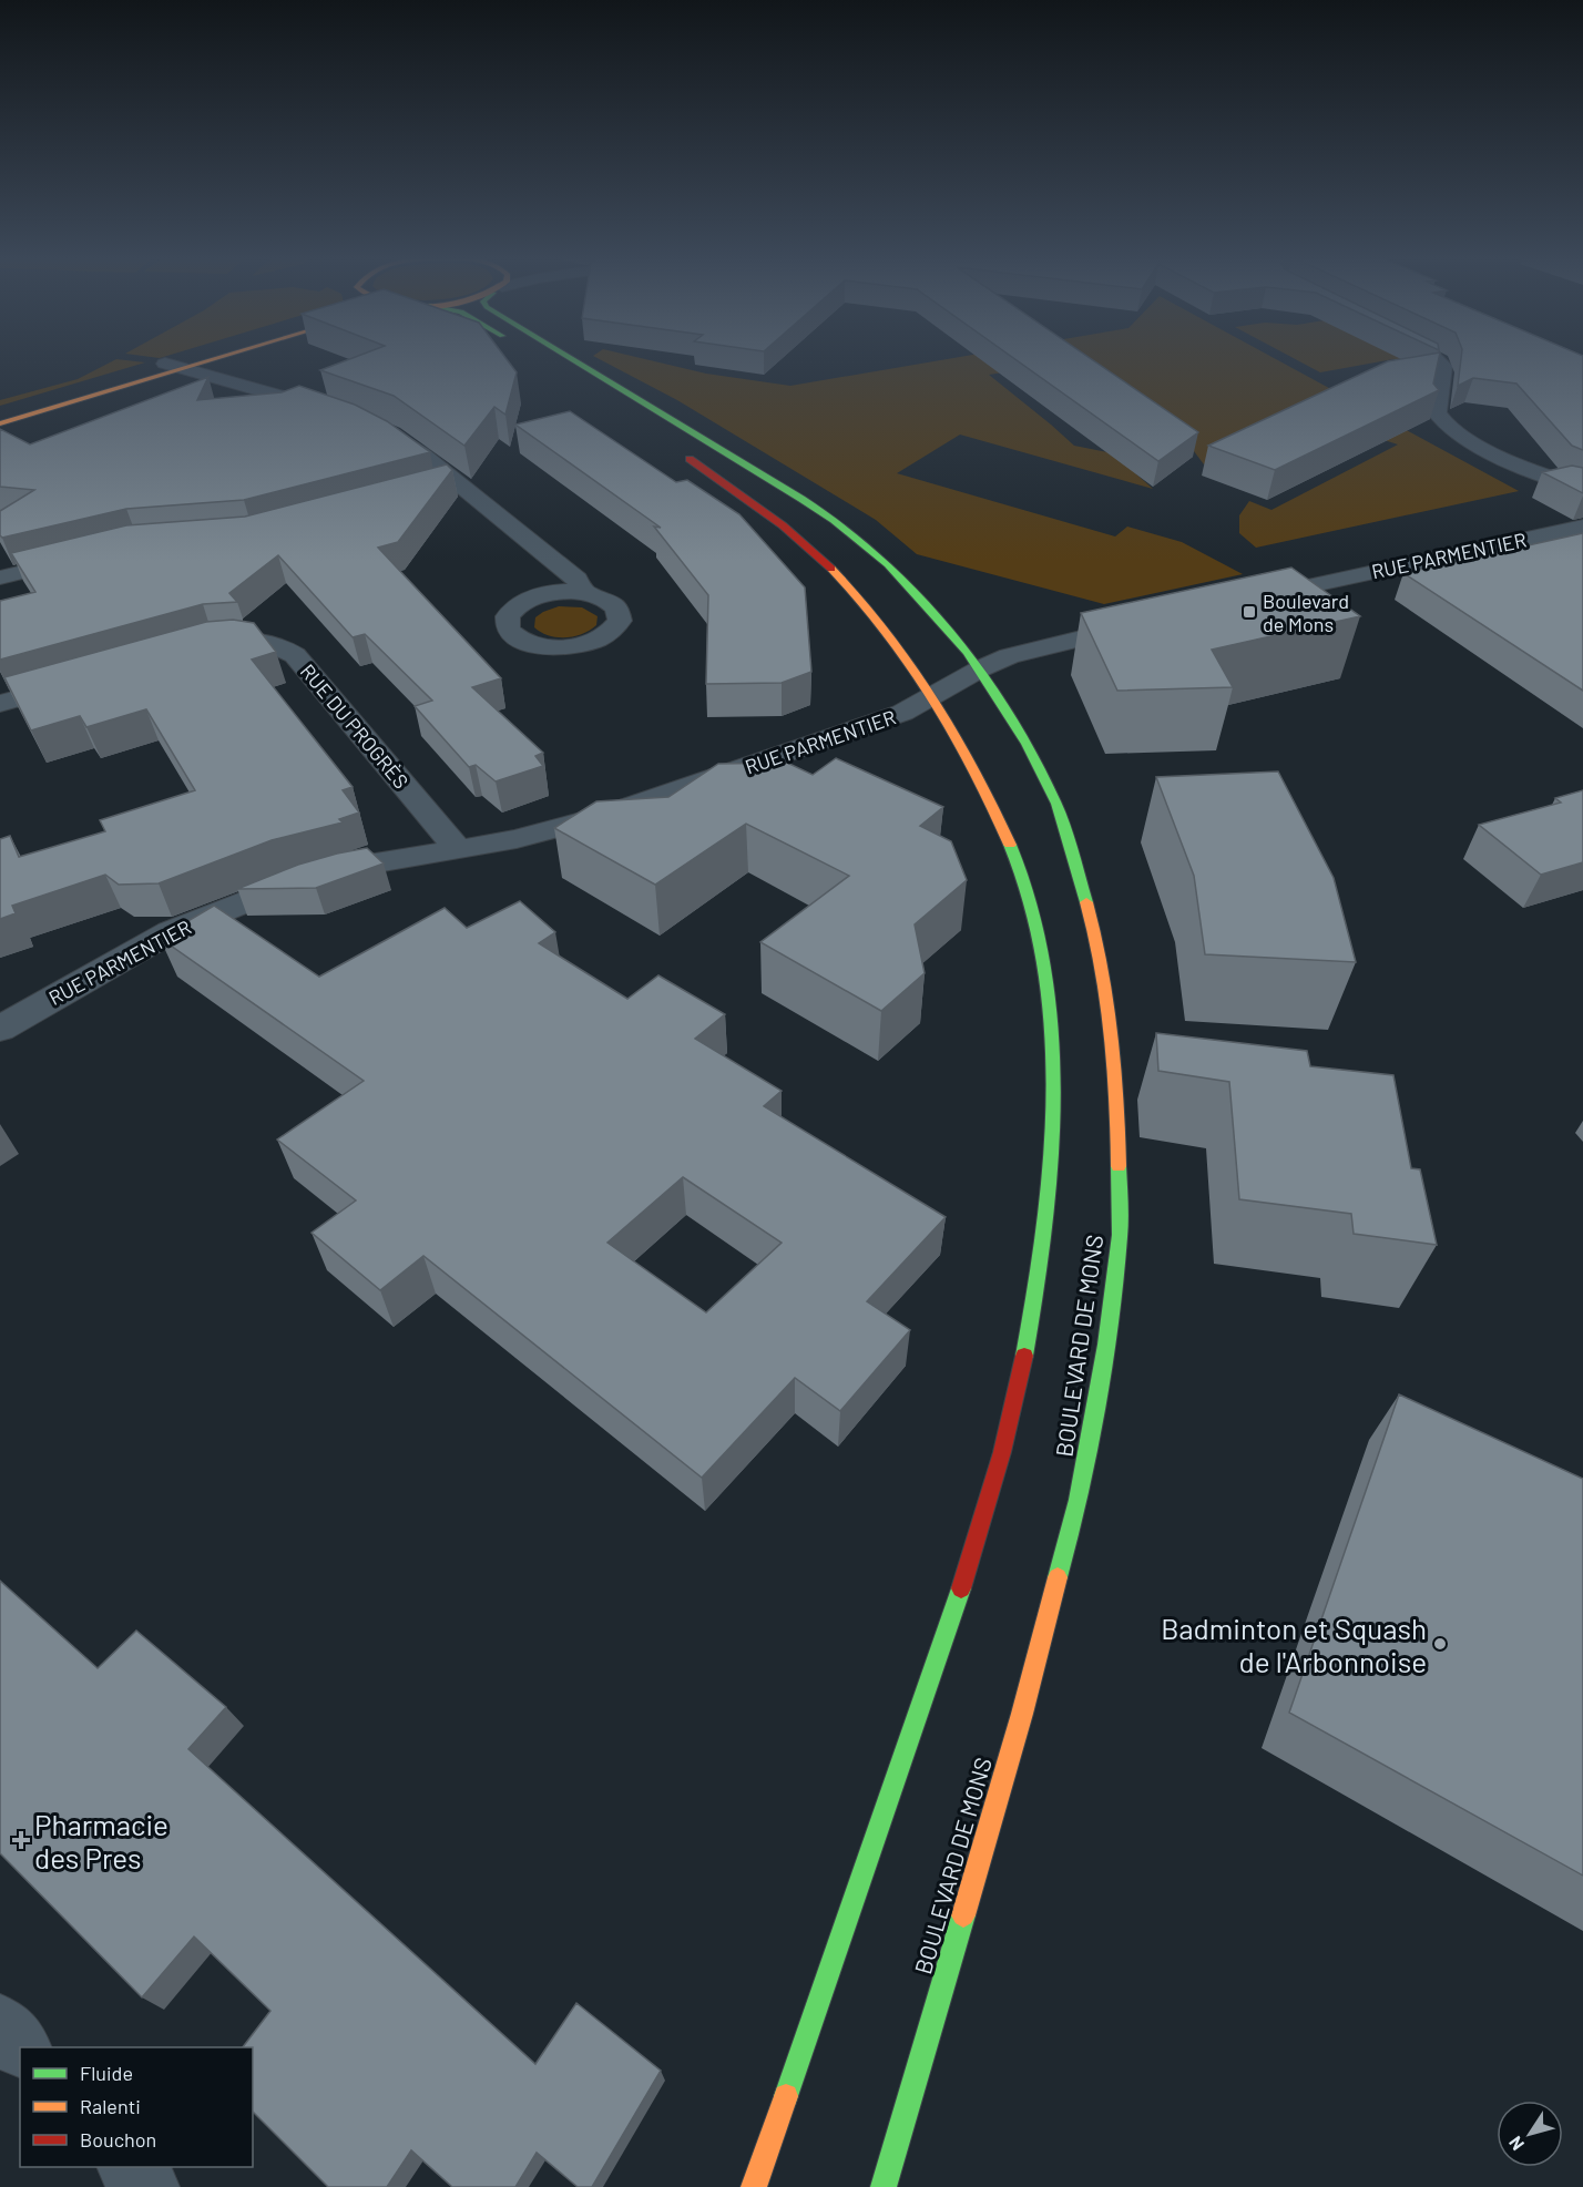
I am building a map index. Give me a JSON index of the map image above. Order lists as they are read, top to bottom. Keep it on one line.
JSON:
{"streets":{"main road":["BOULEVARD DE MONS"],"street":["RUE PARMENTIER","RUE DU PROGRÈS"]},"crossings":[["RUE PARMENTIER","RUE DU PROGRÈS"],["RUE PARMENTIER","BOULEVARD DE MONS"]],"places":{"transit":["Boulevard de Mons"],"other":["Badminton et Squash de l'Arbonnoise"],"health":["Pharmacie des Pres"]},"legend":["Fluide","Ralenti","Bouchon"],"north":"bottom left"}
